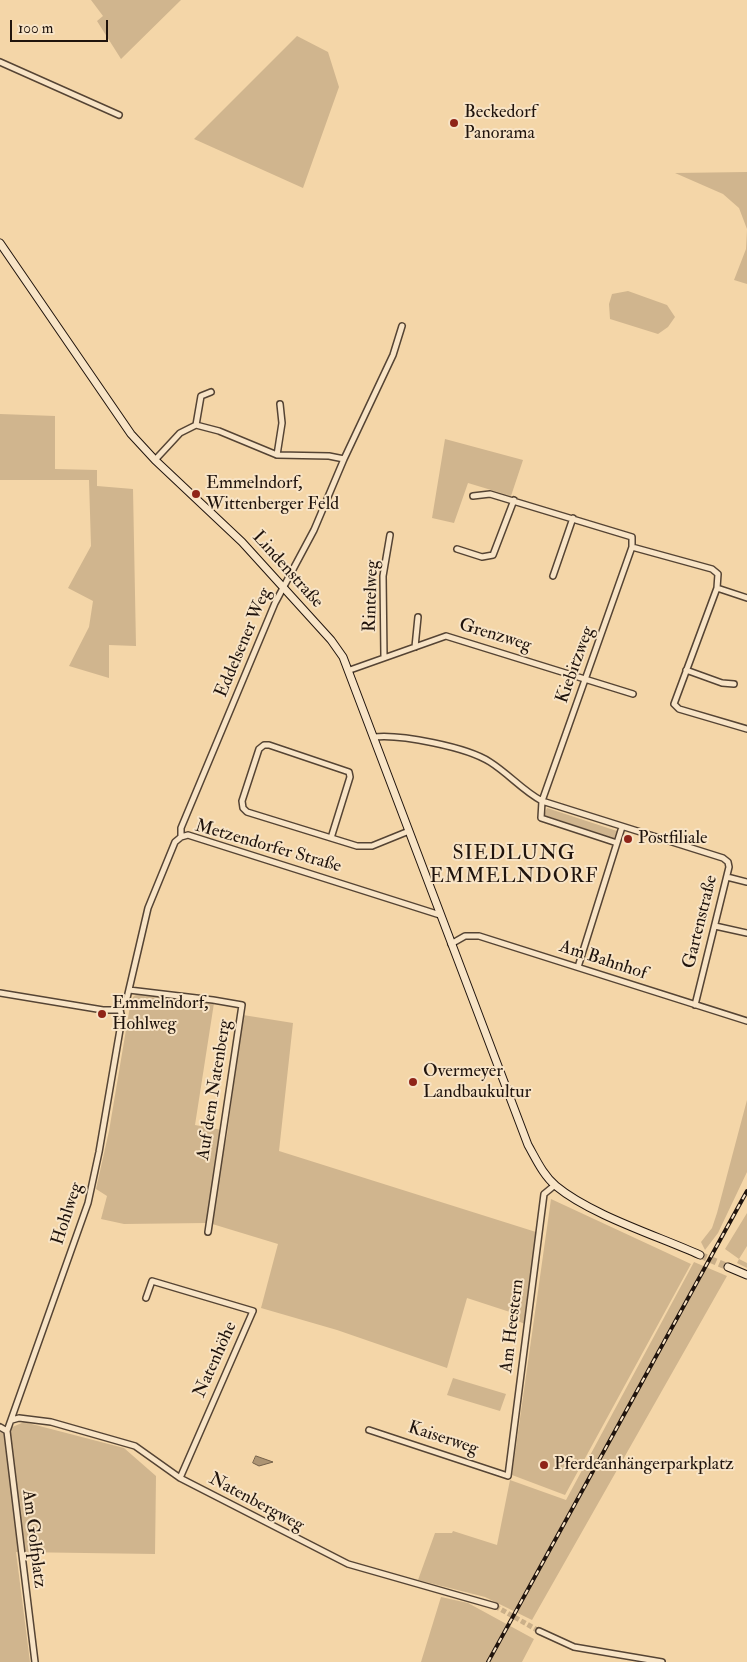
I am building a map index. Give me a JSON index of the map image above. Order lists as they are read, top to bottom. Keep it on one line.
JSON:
{"streets":{"street":["Lindenstraße","Rintelweg","Grenzweg","Eddelsener Weg","Kiebitzweg","Metzendorfer Straße","Gartenstraße","Am Bahnhof","Auf dem Natenberg","Hohlweg","Am Heestern","Natenhöhe","Kaiserweg","Natenbergweg","Am Golfplatz"]},"crossings":[["Lindenstraße","Grenzweg"],["Lindenstraße","Eddelsener Weg"],["Lindenstraße","Metzendorfer Straße"],["Lindenstraße","Gartenstraße"],["Lindenstraße","Am Bahnhof"],["Lindenstraße","Am Heestern"],["Rintelweg","Grenzweg"],["Grenzweg","Kiebitzweg"],["Eddelsener Weg","Metzendorfer Straße"],["Kiebitzweg","Gartenstraße"],["Metzendorfer Straße","Auf dem Natenberg"],["Metzendorfer Straße","Hohlweg"],["Gartenstraße","Am Bahnhof"],["Hohlweg","Natenbergweg"],["Am Heestern","Kaiserweg"],["Natenhöhe","Natenbergweg"]],"districts":["SIEDLUNG EMMELNDORF"],"places":["Beckedorf Panorama","Emmelndorf, Wittenberger Feld","Postfiliale","Emmelndorf, Hohlweg","Overmeyer Landbaukultur","Pferdeanhängerparkplatz"],"scale_bar":"100 m"}
